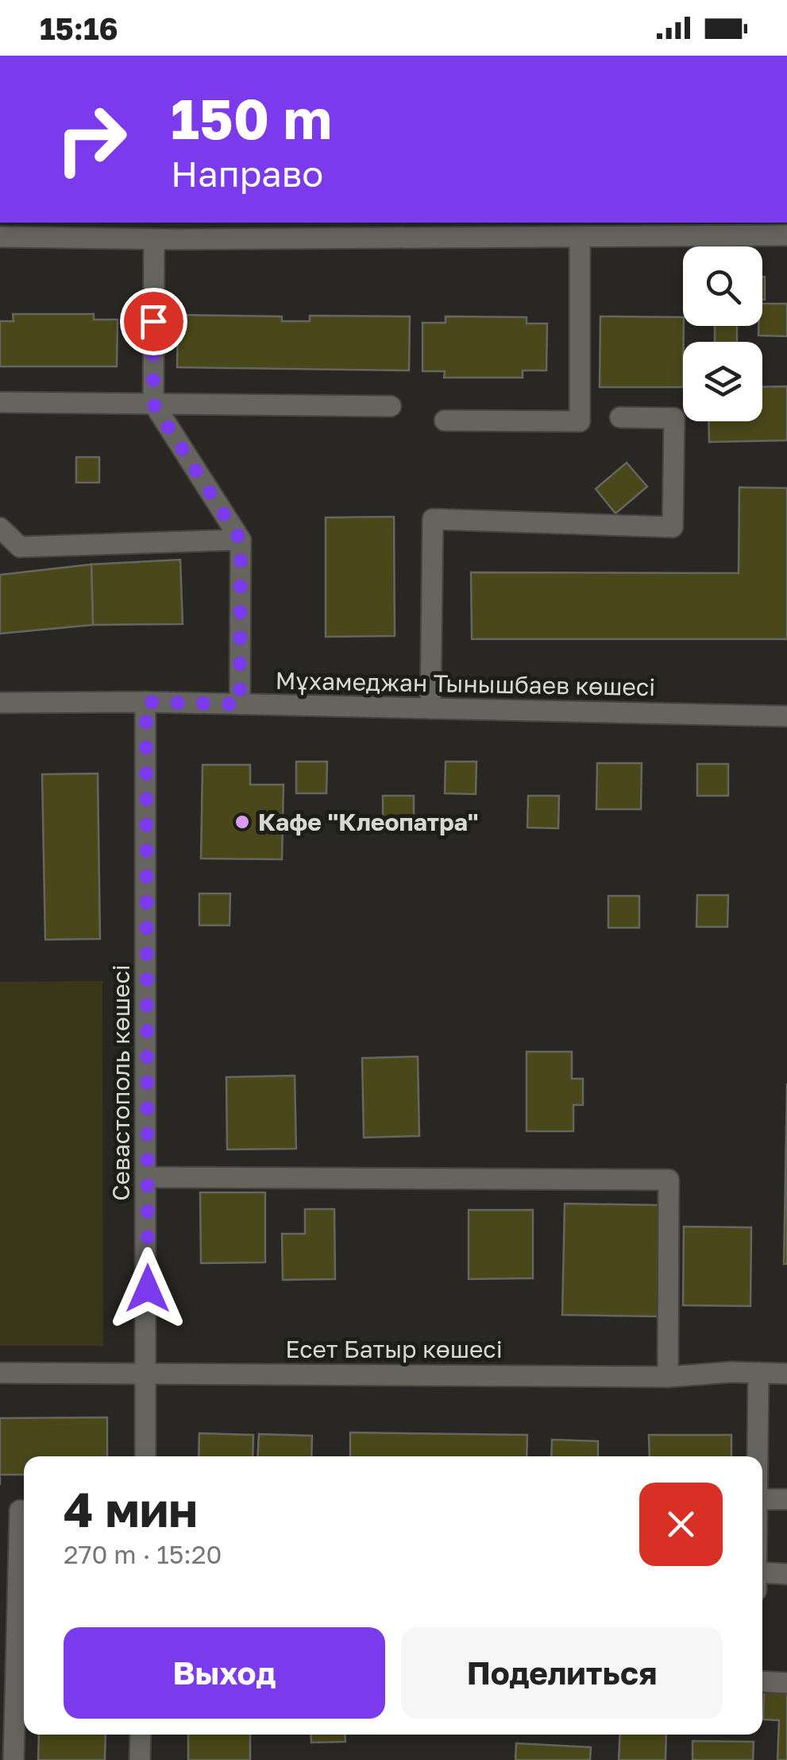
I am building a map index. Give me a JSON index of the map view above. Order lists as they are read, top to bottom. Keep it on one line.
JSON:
{"streets":{"street":["Мұхамеджан Тынышбаев көшесі","Севастополь көшесі","Есет Батыр көшесі"]},"crossings":[["Мұхамеджан Тынышбаев көшесі","Севастополь көшесі"],["Севастополь көшесі","Есет Батыр көшесі"]],"places":["Кафе \"Клеопатра\""],"page":{"status":"15:16","turn":["150 m","Направо"],"heading":["4 мин","270 m · 15:20"],"buttons":["Выход","Поделиться"]}}
